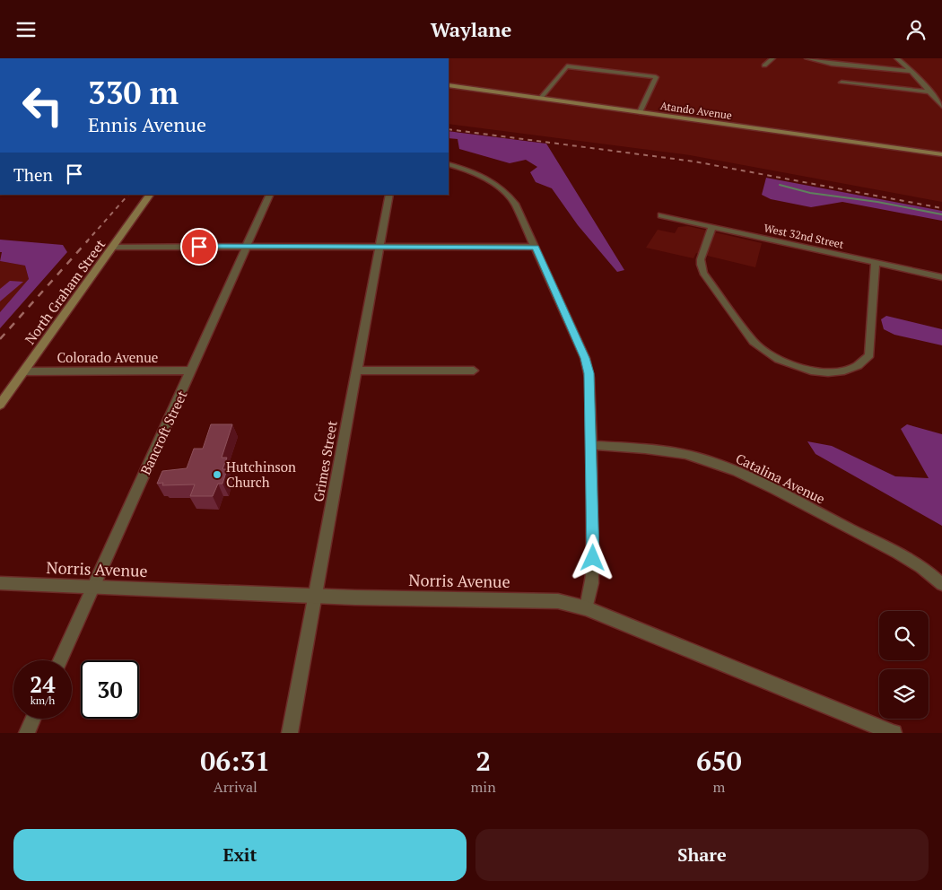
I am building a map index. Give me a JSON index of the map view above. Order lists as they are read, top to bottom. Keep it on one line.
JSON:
{"streets":{"main road":["Atando Avenue","North Graham Street"],"street":["West 32nd Street","Colorado Avenue","Bancroft Street","Grimes Street","Catalina Avenue","Norris Avenue"]},"crossings":[["North Graham Street","Colorado Avenue"],["Colorado Avenue","Bancroft Street"],["Bancroft Street","Norris Avenue"],["Grimes Street","Norris Avenue"]],"places":["Hutchinson Church"],"page":{"header":"Waylane","turn":["330 m","Ennis Avenue"],"then":"Then","speed":"24 km/h","limit":"30","eta":["06:31","Arrival","2","min","650","m"],"buttons":["Exit","Share"]}}
